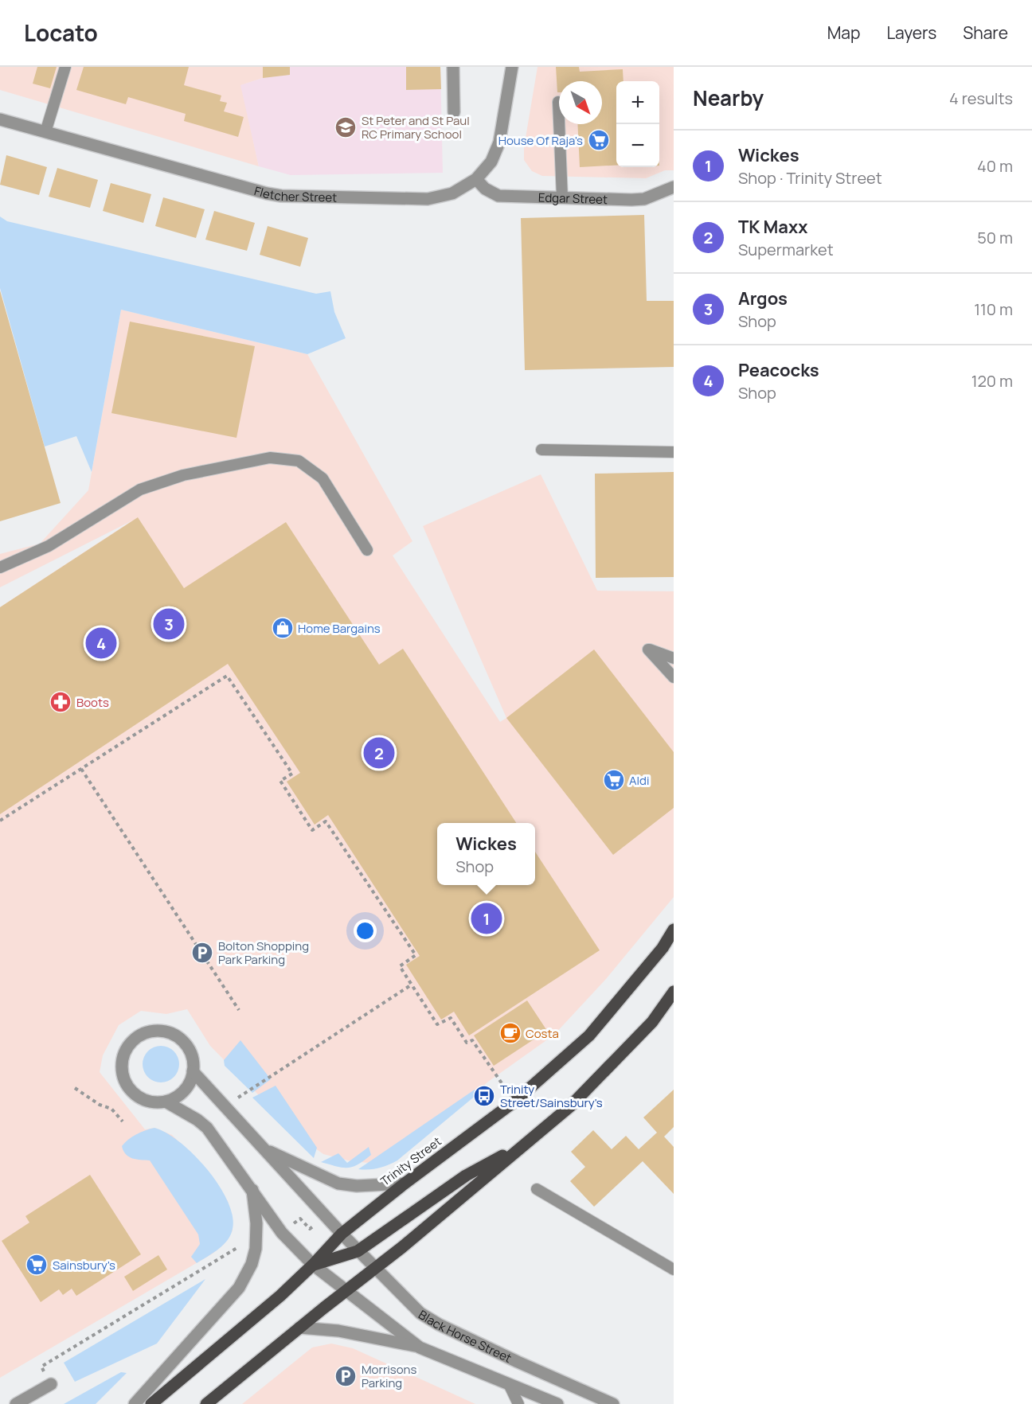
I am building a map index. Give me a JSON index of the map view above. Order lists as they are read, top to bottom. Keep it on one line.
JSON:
{"streets":{"main road":["Trinity Street"],"street":["Fletcher Street","Edgar Street","Black Horse Street"]},"crossings":[["Fletcher Street","Edgar Street"],["Trinity Street","Black Horse Street"]],"places":{"school or university":["St Peter and St Paul RC Primary School"],"supermarket":["House Of Raja's","Aldi","Sainsbury's"],"shop":["Home Bargains"],"pharmacy":["Boots"],"parking":["Bolton Shopping Park Parking","Morrisons Parking"],"cafe":["Costa"],"bus stop":["Trinity Street/Sainsbury's"]},"north":"bottom right","page":{"header":"Locato","nav":["Map","Layers","Share"],"heading":["Nearby","4 results"],"map_buttons":["+","−"],"list":[{"mark":"1","name":"Wickes","note":"Shop · Trinity Street","value":"40 m"},{"mark":"2","name":"TK Maxx","note":"Supermarket","value":"50 m"},{"mark":"3","name":"Argos","note":"Shop","value":"110 m"},{"mark":"4","name":"Peacocks","note":"Shop","value":"120 m"}],"pins":["3","4","2","1"],"popup":["Wickes","Shop"]}}
